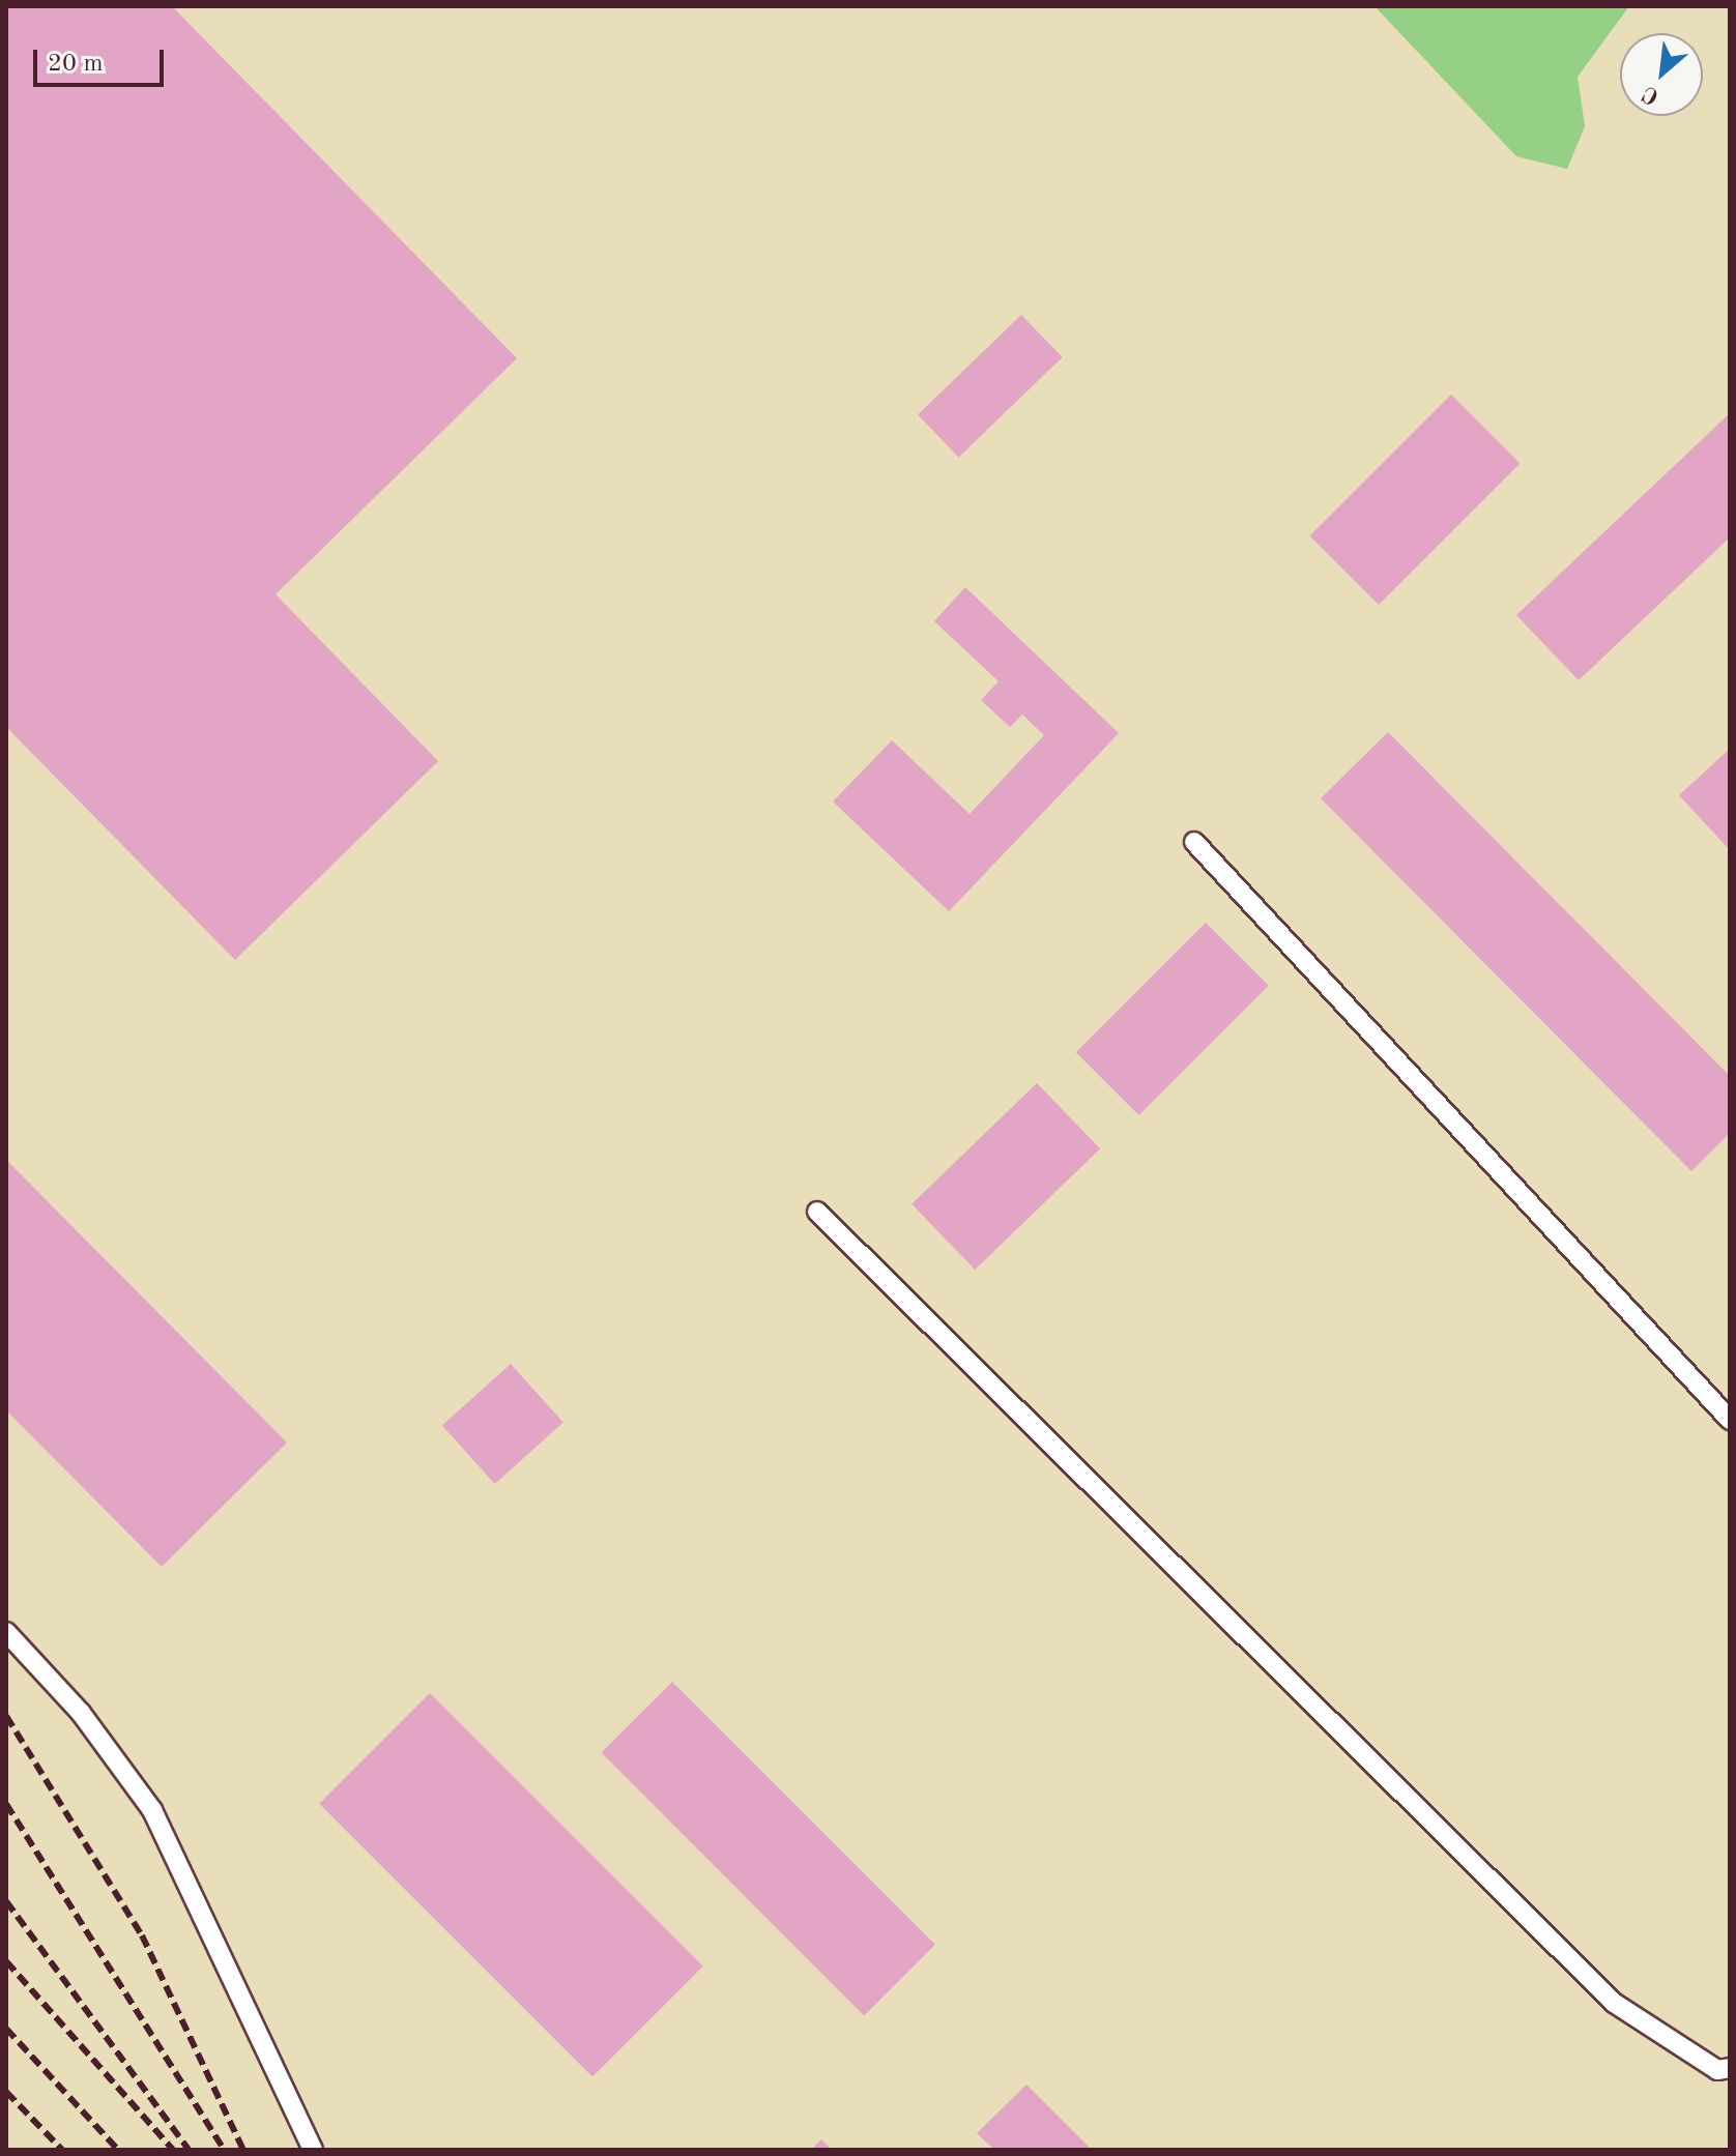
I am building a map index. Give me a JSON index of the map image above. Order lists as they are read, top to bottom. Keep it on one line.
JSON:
{"scale_bar":"20 m","north":"bottom left"}
